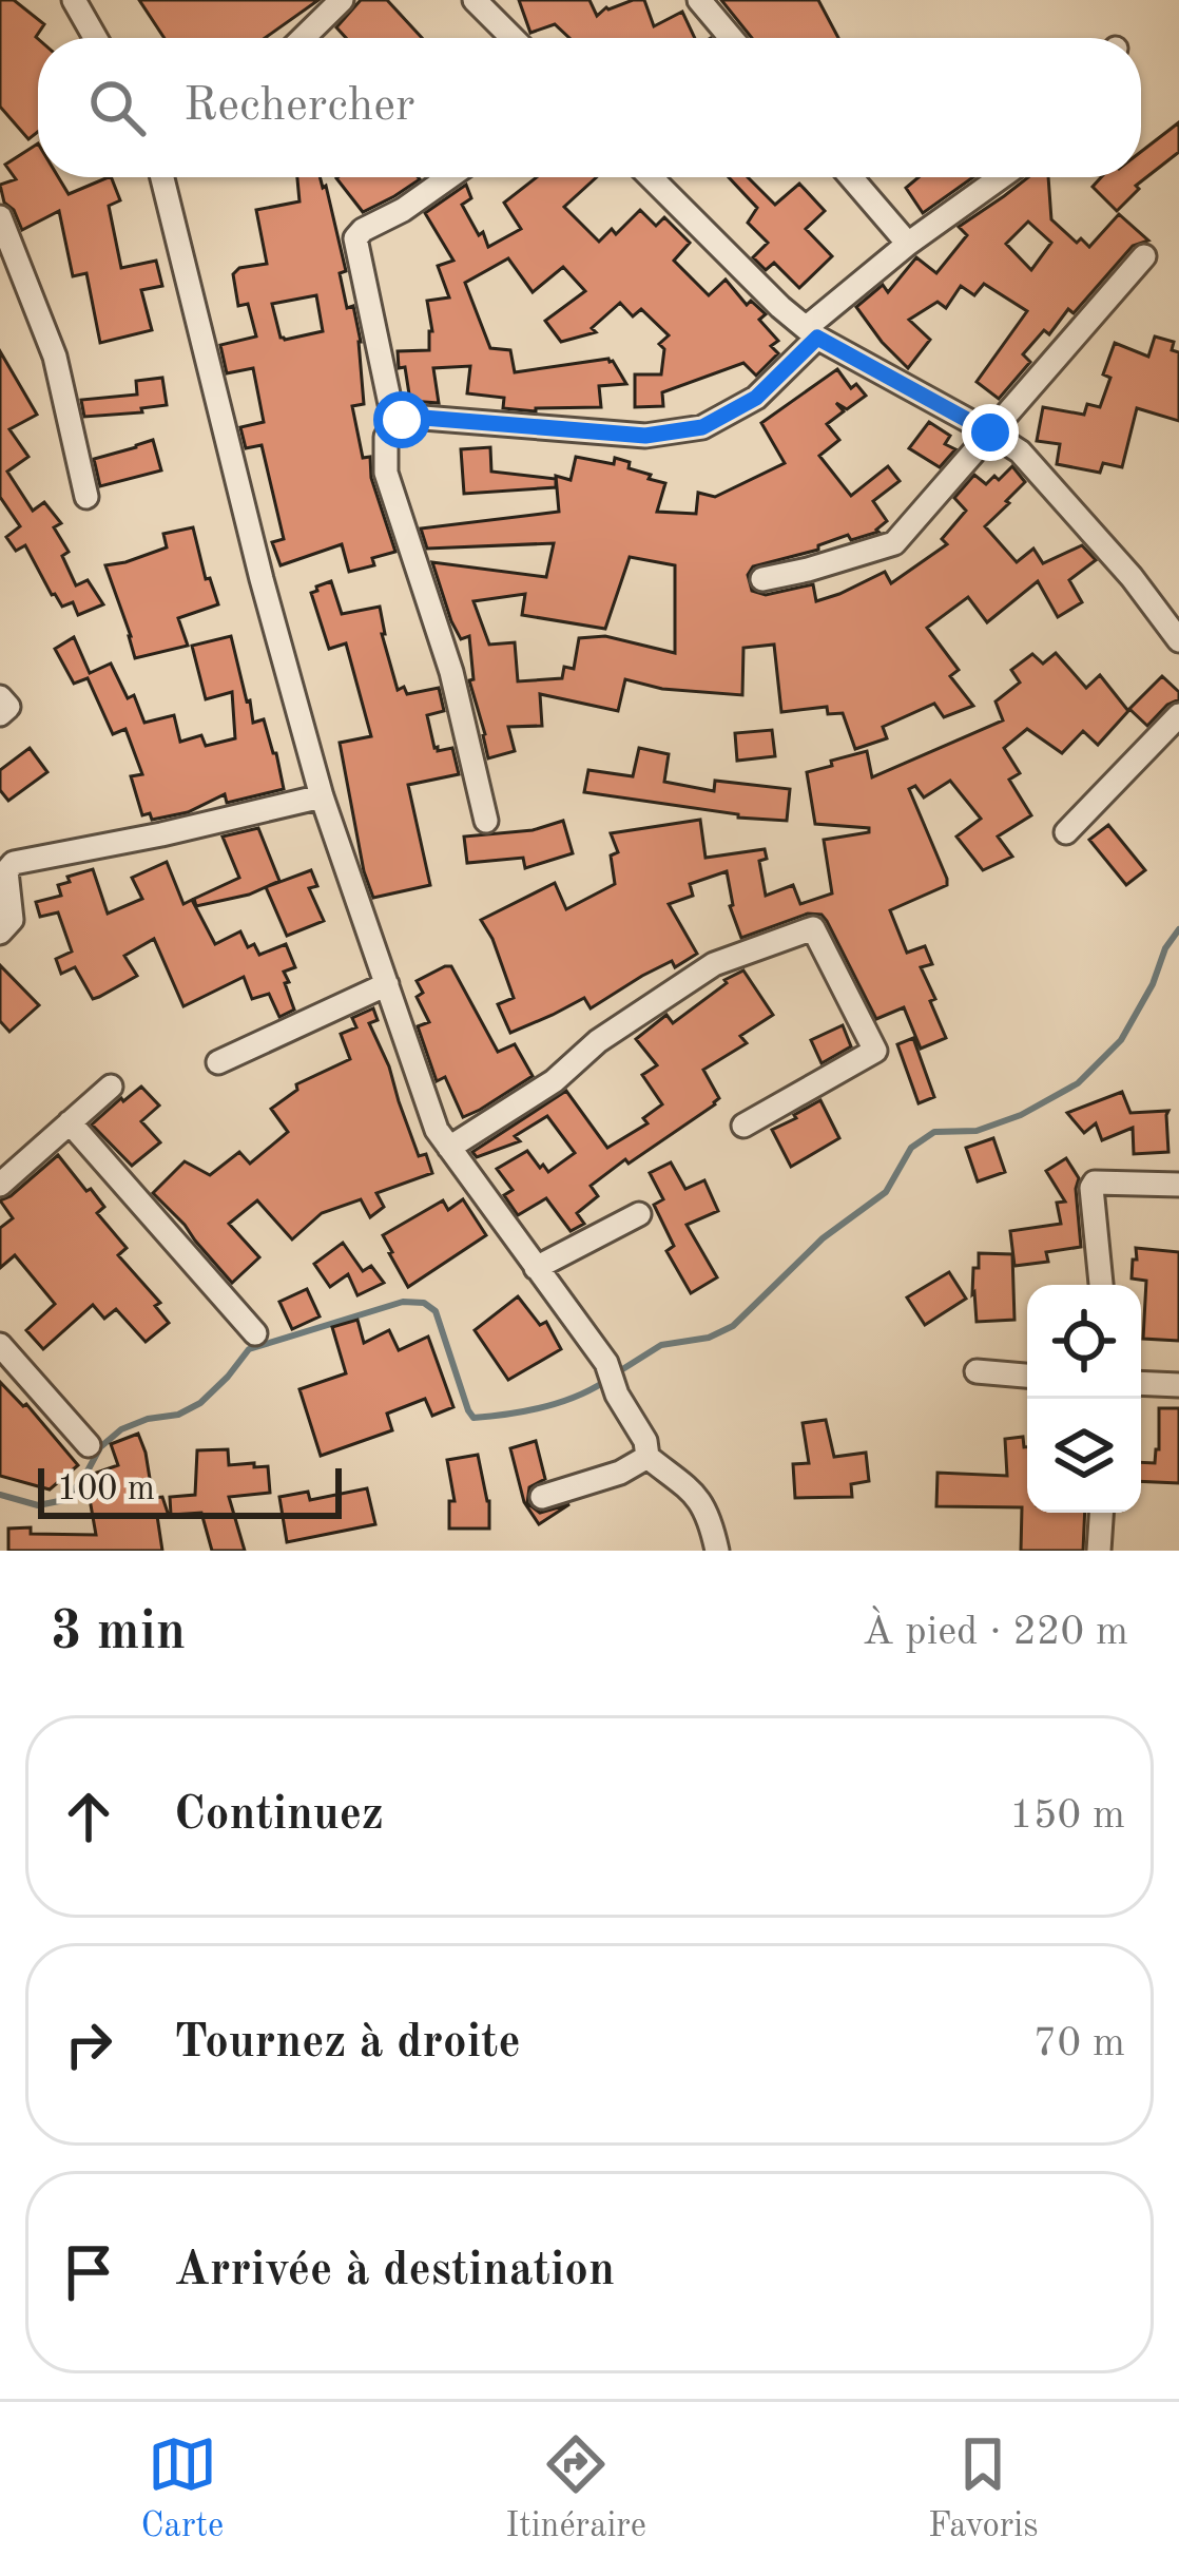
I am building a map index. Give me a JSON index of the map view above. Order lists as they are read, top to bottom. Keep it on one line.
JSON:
{"scale_bar":"100 m","page":{"search":"Rechercher","scale":"100 m","heading":["3 min","À pied · 220 m"],"list":[["Continuez","150 m"],["Tournez à droite","70 m"],"Arrivée à destination"],"nav":["Carte","Itinéraire","Favoris"]}}
